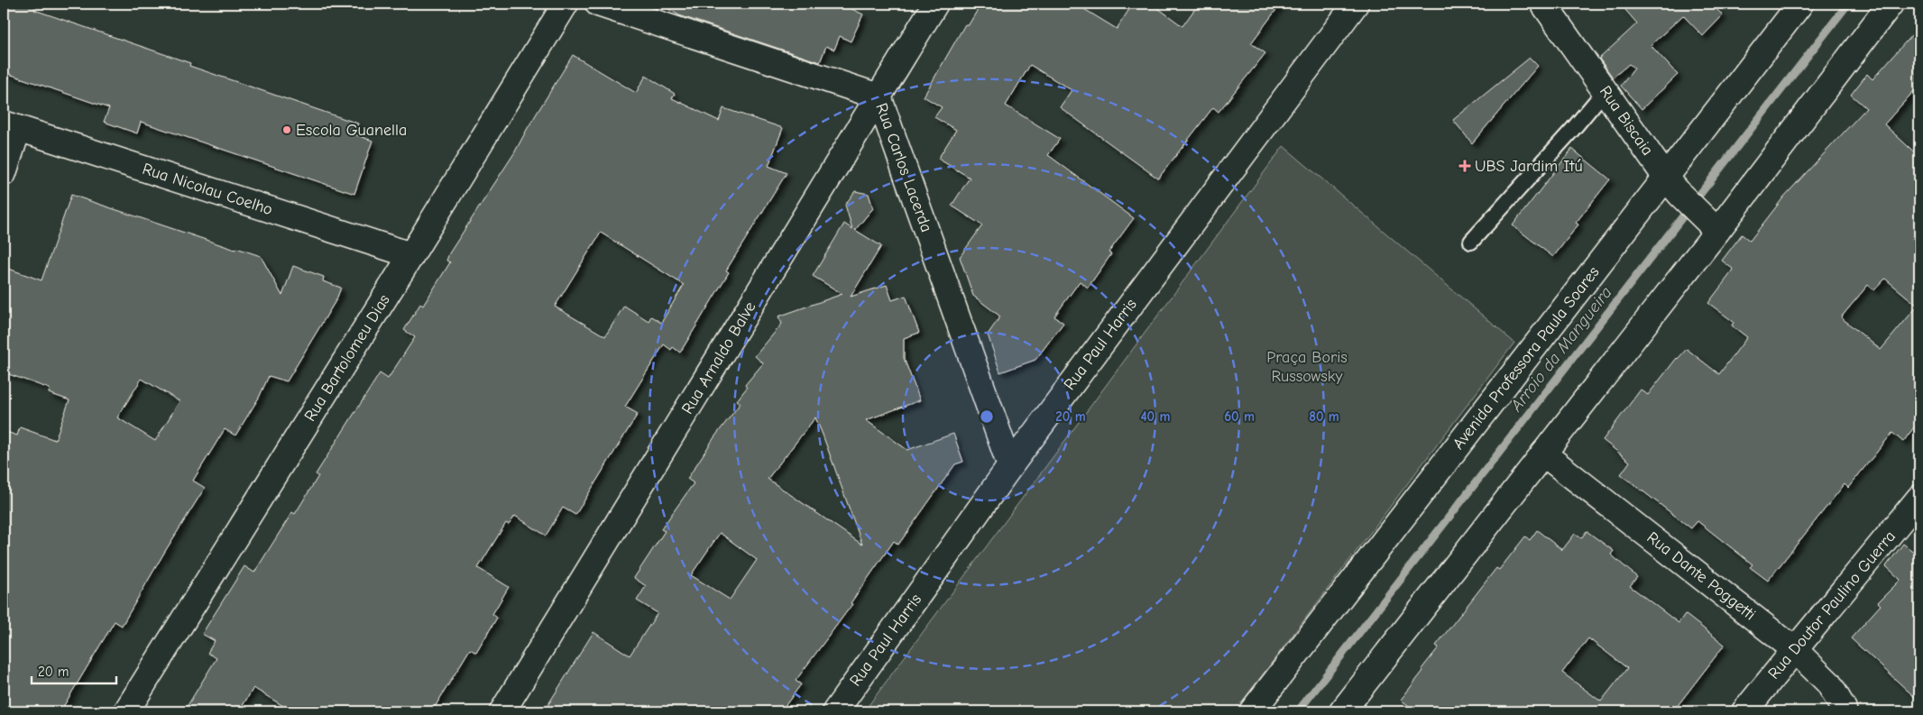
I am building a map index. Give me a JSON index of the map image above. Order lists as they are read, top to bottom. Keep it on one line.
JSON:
{"streets":{"street":["Rua Biscaia","Rua Carlos Lacerda","Rua Nicolau Coelho","Rua Paul Harris","Rua Bartolomeu Dias","Rua Arnaldo Balve","Avenida Professora Paula Soares","Rua Dante Poggetti","Rua Doutor Paulino Guerra"]},"crossings":[["Rua Biscaia","Avenida Professora Paula Soares"],["Rua Carlos Lacerda","Rua Paul Harris"],["Rua Carlos Lacerda","Rua Arnaldo Balve"],["Rua Nicolau Coelho","Rua Bartolomeu Dias"],["Rua Dante Poggetti","Rua Doutor Paulino Guerra"]],"water":["Arroio da Mangueira"],"parks":["Praça Boris Russowsky"],"places":{"other":["Escola Guanella"],"health":["UBS Jardim Itú"]},"scale_bar":"20 m","rings":["20 m","40 m","60 m","80 m"]}
